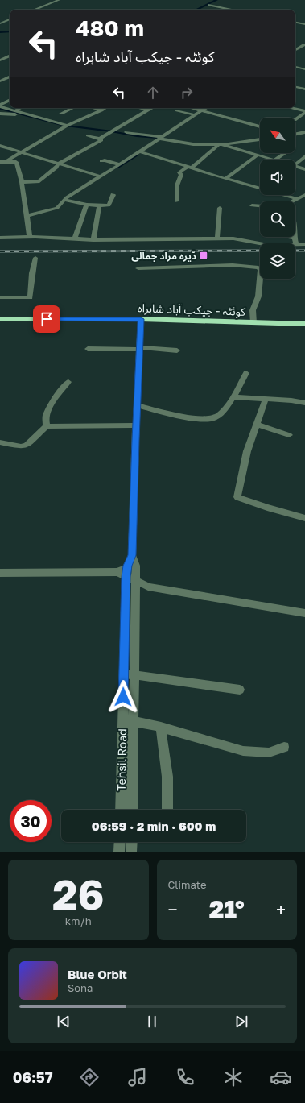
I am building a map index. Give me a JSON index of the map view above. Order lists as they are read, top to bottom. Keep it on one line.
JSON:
{"streets":{"highway":["کوئٹہ - جیکب آباد شاہراہ"],"street":["Tehsil Road"]},"places":{"transit":["ڈیرہ مراد جمالی"]},"north":"top left","page":{"turn":["480 m","کوئٹہ - جیکب آباد شاہراہ"],"limit":"30","trip":"06:59 · 2 min · 600 m","tile":[["26","km/h"],"Climate"],"heat":["−","21°","+"],"song":["Blue Orbit","Sona"],"tabs":"06:57"}}
